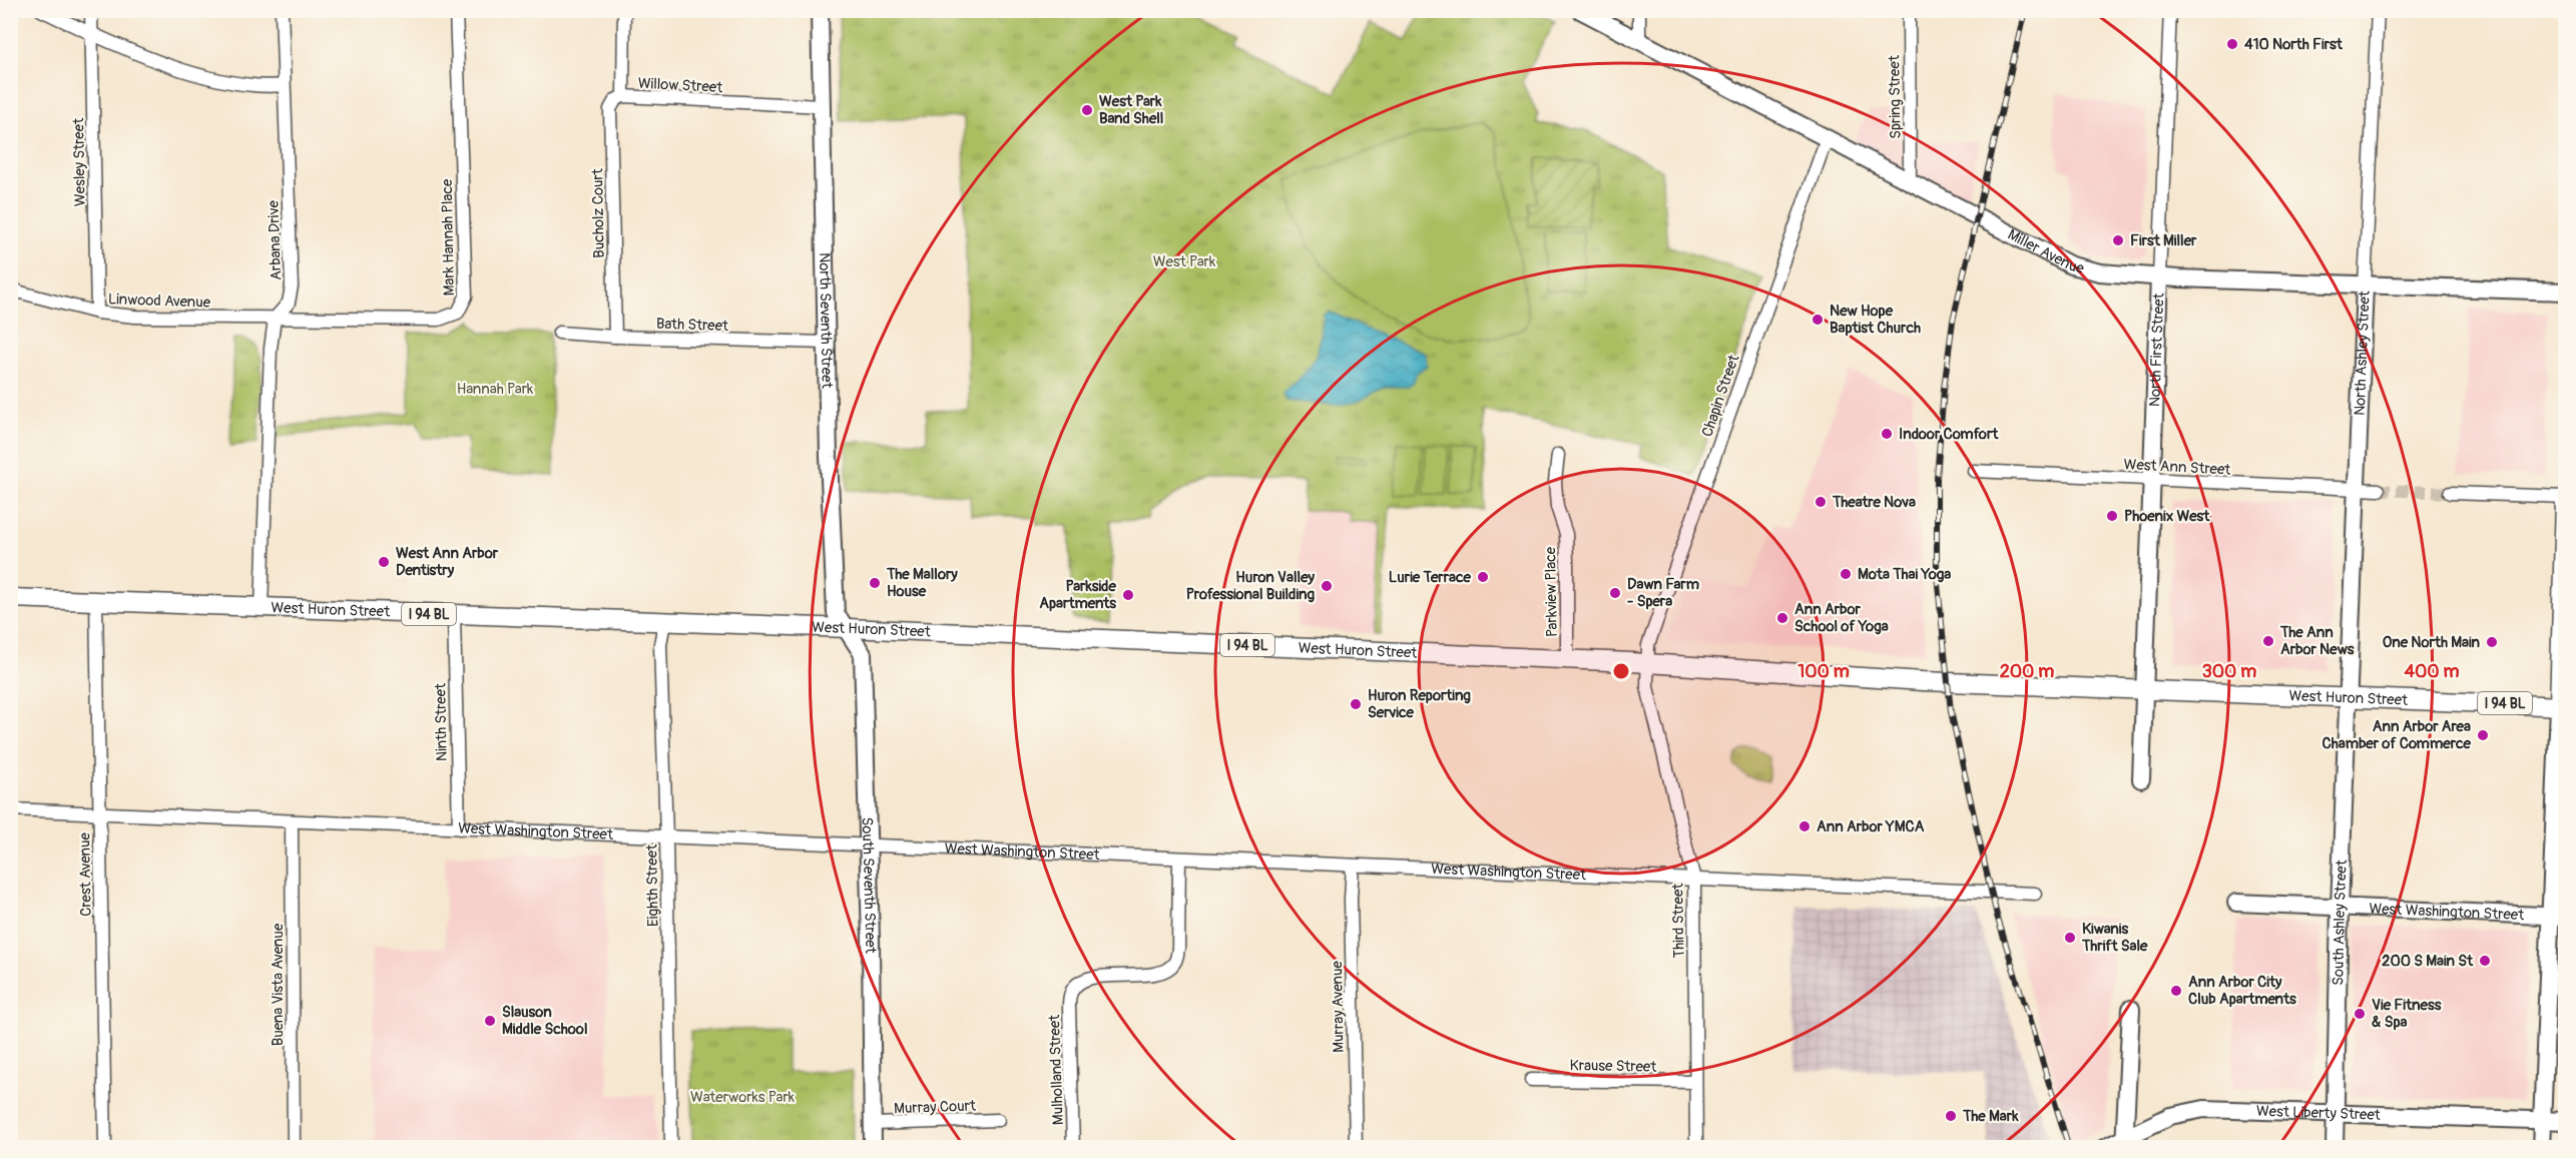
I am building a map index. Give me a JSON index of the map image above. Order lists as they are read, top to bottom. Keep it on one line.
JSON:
{"streets":{"main road":["West Huron Street","I 94 BL"],"street":["Willow Street","Spring Street","Wesley Street","Bucholz Court","Mark Hannah Place","Arbana Drive","Miller Avenue","Linwood Avenue","North Seventh Street","Bath Street","North First Street","North Ashley Street","Chapin Street","West Ann Street","Parkview Place","Ninth Street","West Washington Street","Crest Avenue","Eighth Street","South Seventh Street","Third Street","South Ashley Street","Buena Vista Avenue","Murray Avenue","Krause Street","Mulholland Street","Murray Court","West Liberty Street"]},"crossings":[["Willow Street","Bucholz Court"],["Willow Street","North Seventh Street"],["Spring Street","Miller Avenue"],["Wesley Street","Linwood Avenue"],["Bucholz Court","Bath Street"],["Mark Hannah Place","Arbana Drive"],["Mark Hannah Place","Linwood Avenue"],["Arbana Drive","Linwood Avenue"],["Arbana Drive","West Huron Street"],["Miller Avenue","North First Street"],["Miller Avenue","North Ashley Street"],["Miller Avenue","Chapin Street"],["North Seventh Street","Bath Street"],["North Seventh Street","West Huron Street"],["North Seventh Street","South Seventh Street"],["North First Street","West Ann Street"],["North First Street","West Huron Street"],["North Ashley Street","West Ann Street"],["North Ashley Street","West Huron Street"],["North Ashley Street","South Ashley Street"],["Chapin Street","West Huron Street"],["Chapin Street","Third Street"],["Parkview Place","West Huron Street"],["West Huron Street","Ninth Street"],["West Huron Street","Crest Avenue"],["West Huron Street","Eighth Street"],["West Huron Street","South Seventh Street"],["West Huron Street","Third Street"],["West Huron Street","South Ashley Street"],["Ninth Street","West Washington Street"],["West Washington Street","Crest Avenue"],["West Washington Street","Eighth Street"],["West Washington Street","South Seventh Street"],["West Washington Street","Third Street"],["West Washington Street","South Ashley Street"],["West Washington Street","Buena Vista Avenue"],["West Washington Street","Murray Avenue"],["West Washington Street","Mulholland Street"],["South Seventh Street","Murray Court"],["Third Street","Krause Street"],["South Ashley Street","West Liberty Street"]],"parks":["West Park","Hannah Park","Waterworks Park"],"places":["410 North First","West Park Band Shell","First Miller","New Hope Baptist Church","Indoor Comfort","Theatre Nova","Phoenix West","West Ann Arbor Dentistry","Mota Thai Yoga","Lurie Terrace","The Mallory House","Huron Valley Professional Building","Dawn Farm - Spera","Parkside Apartments","Ann Arbor School of Yoga","The Ann Arbor News","One North Main","Huron Reporting Service","Ann Arbor Area Chamber of Commerce","Ann Arbor YMCA","Kiwanis Thrift Sale","200 S Main St","Ann Arbor City Club Apartments","Vie Fitness & Spa","Slauson Middle School","The Mark"],"rings":["100 m","200 m","300 m","400 m"]}
